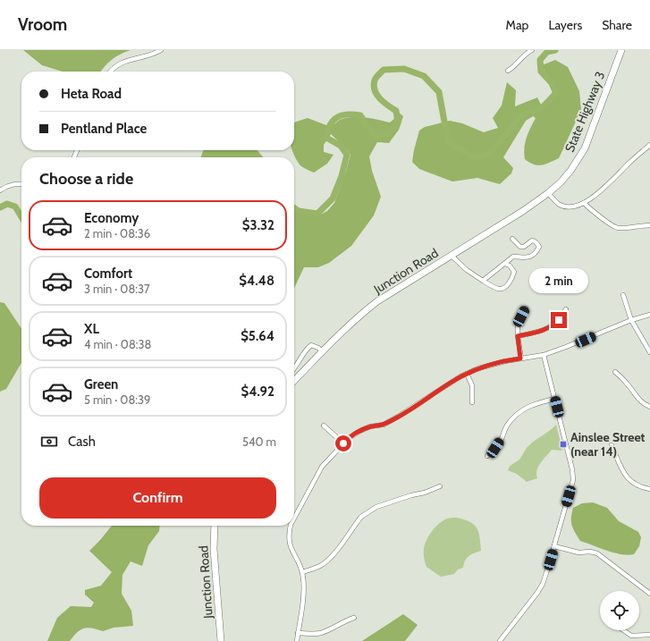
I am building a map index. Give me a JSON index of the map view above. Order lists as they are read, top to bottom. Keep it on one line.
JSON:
{"streets":{"highway":["State Highway 3","Junction Road"]},"crossings":[["State Highway 3","Junction Road"]],"places":{"transit":["Ainslee Street (near 14)"]},"page":{"header":"Vroom","nav":["Map","Layers","Share"],"banner":["Heta Road","Pentland Place"],"heading":"Choose a ride","list":[{"name":"Economy","note":"2 min · 08:36","value":"$3.32"},{"name":"Comfort","note":"3 min · 08:37","value":"$4.48"},{"name":"XL","note":"4 min · 08:38","value":"$5.64"},{"name":"Green","note":"5 min · 08:39","value":"$4.92"}],"bubble":"2 min","pay":["Cash","540 m"],"buttons":"Confirm"}}
